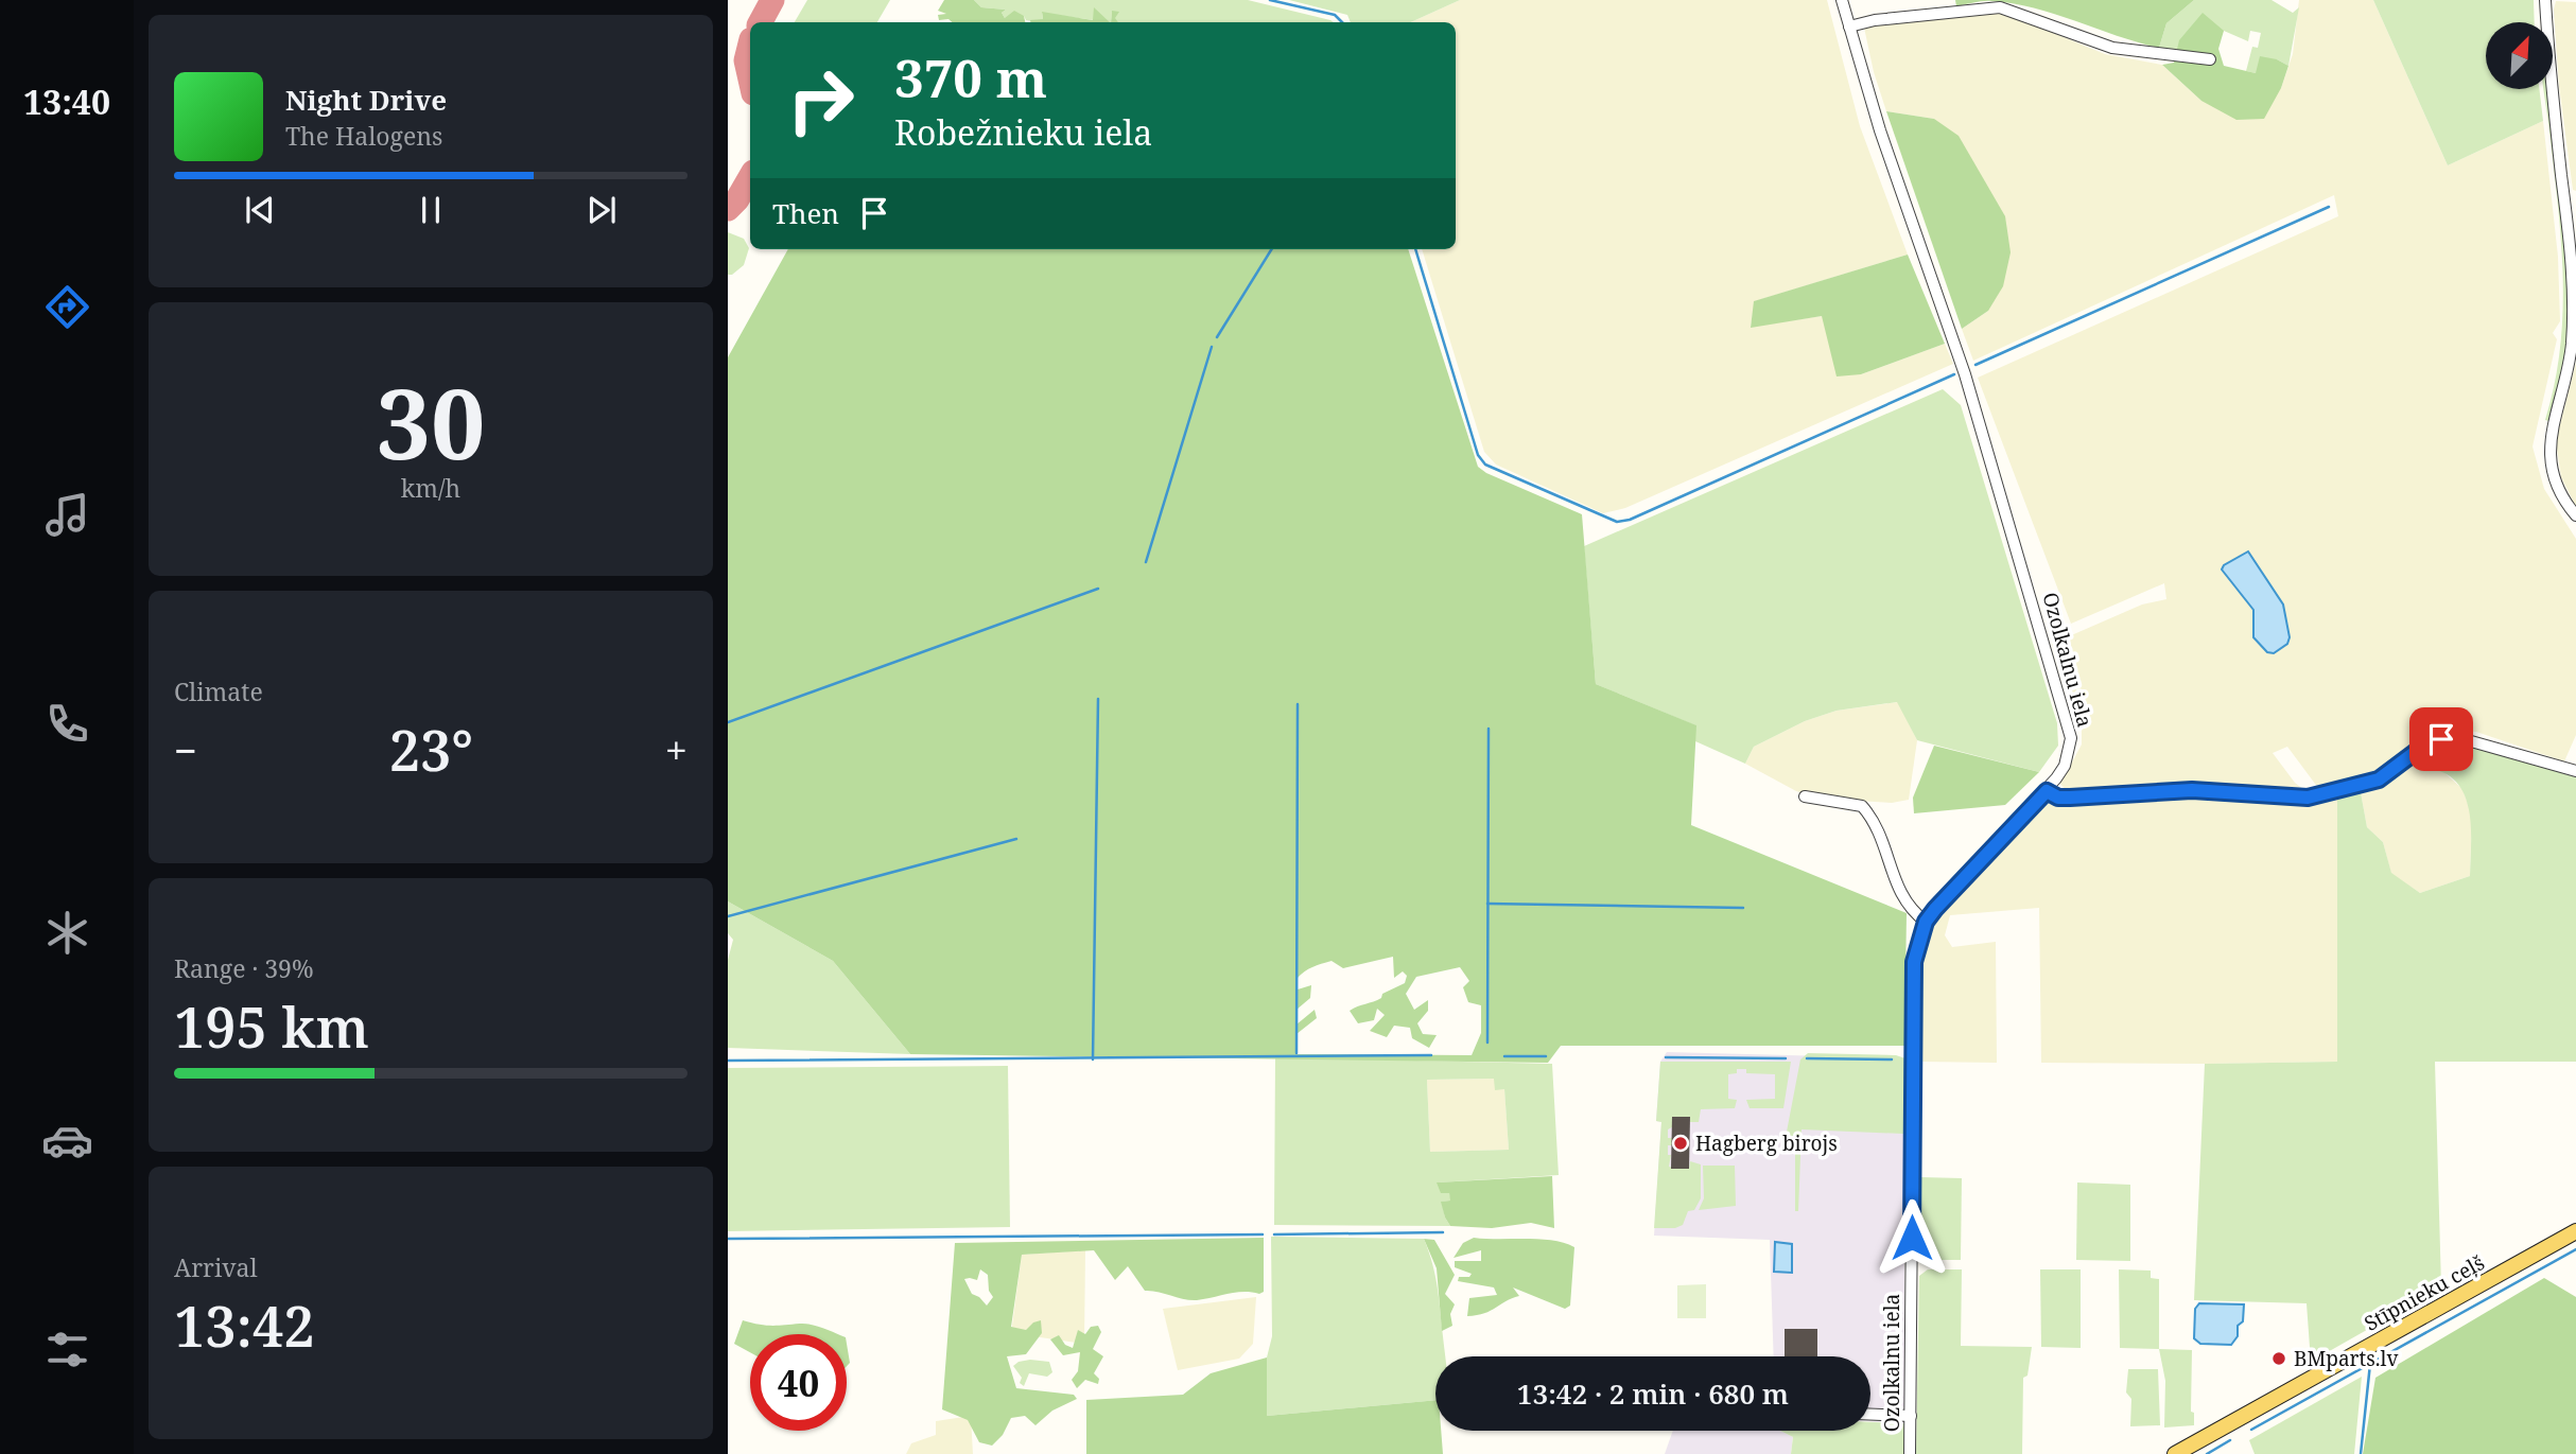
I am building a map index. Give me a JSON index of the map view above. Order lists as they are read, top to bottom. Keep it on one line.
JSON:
{"streets":{"main road":["Stīpnieku ceļš"],"street":["Ozolkalnu iela"]},"places":["Hagberg birojs","BMparts.lv"],"north":"top right","page":{"tabs":"13:40","turn":["370 m","Robežnieku iela"],"song":["Night Drive","The Halogens"],"then":"Then","tile":[["30","km/h"],"Climate",["Range · 39%","195 km"],["Arrival","13:42"]],"heat":["−","23°","+"],"limit":"40","trip":"13:42 · 2 min · 680 m"}}
